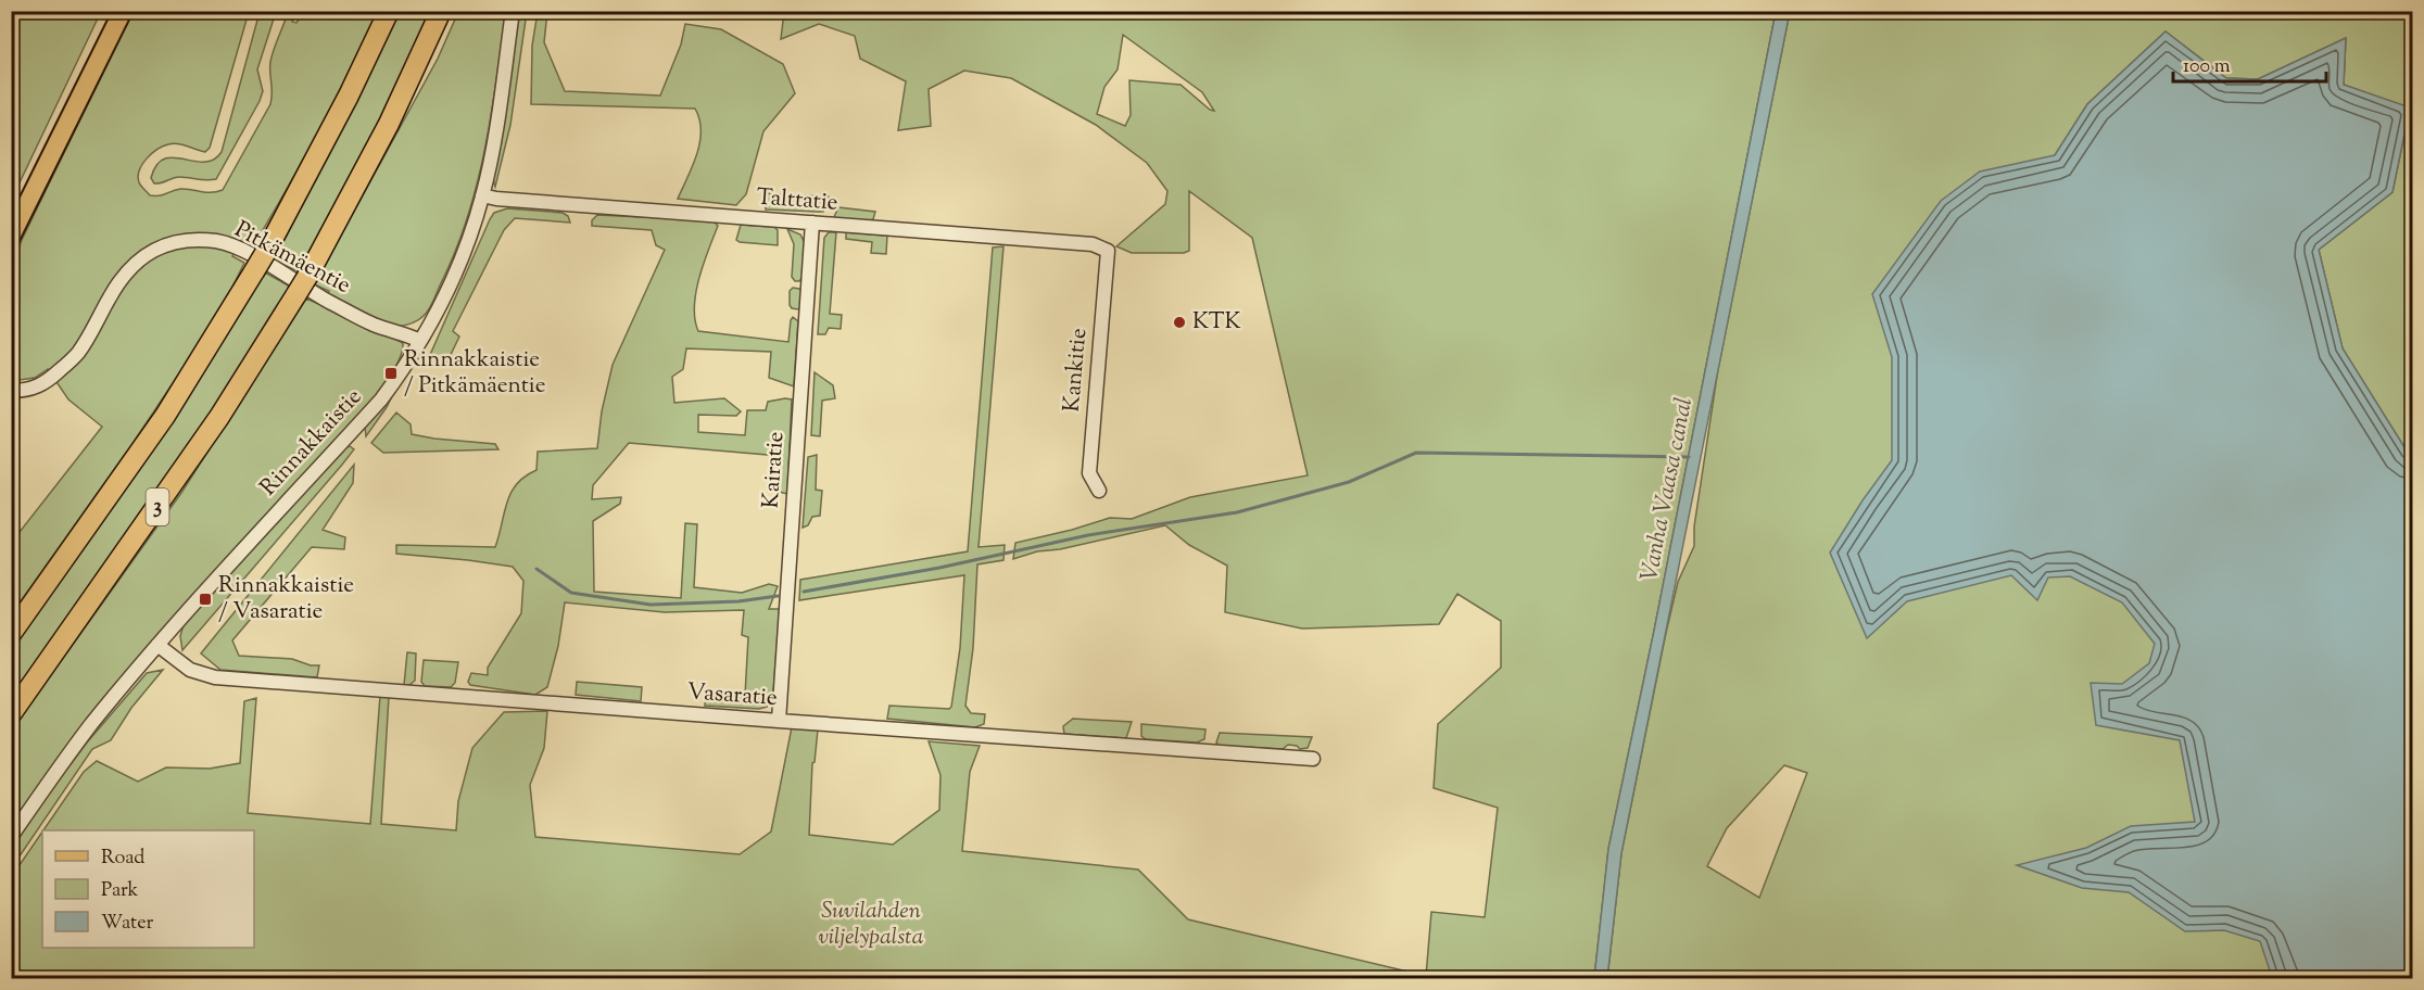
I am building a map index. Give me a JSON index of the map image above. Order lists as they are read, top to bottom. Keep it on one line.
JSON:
{"streets":{"highway":["3"],"street":["Talttatie","Pitkämäentie","Kankitie","Rinnakkaistie","Kairatie","Vasaratie"]},"crossings":[["Talttatie","Kankitie"],["Talttatie","Rinnakkaistie"],["Talttatie","Kairatie"],["Pitkämäentie","Rinnakkaistie"],["Rinnakkaistie","Vasaratie"],["Kairatie","Vasaratie"]],"water":["Vanha Vaasa canal"],"parks":["Suvilahden viljelypalsta"],"places":{"other":["KTK"],"transit":["Rinnakkaistie / Pitkämäentie","Rinnakkaistie / Vasaratie"]},"legend":["Road","Park","Water"],"scale_bar":"100 m"}
